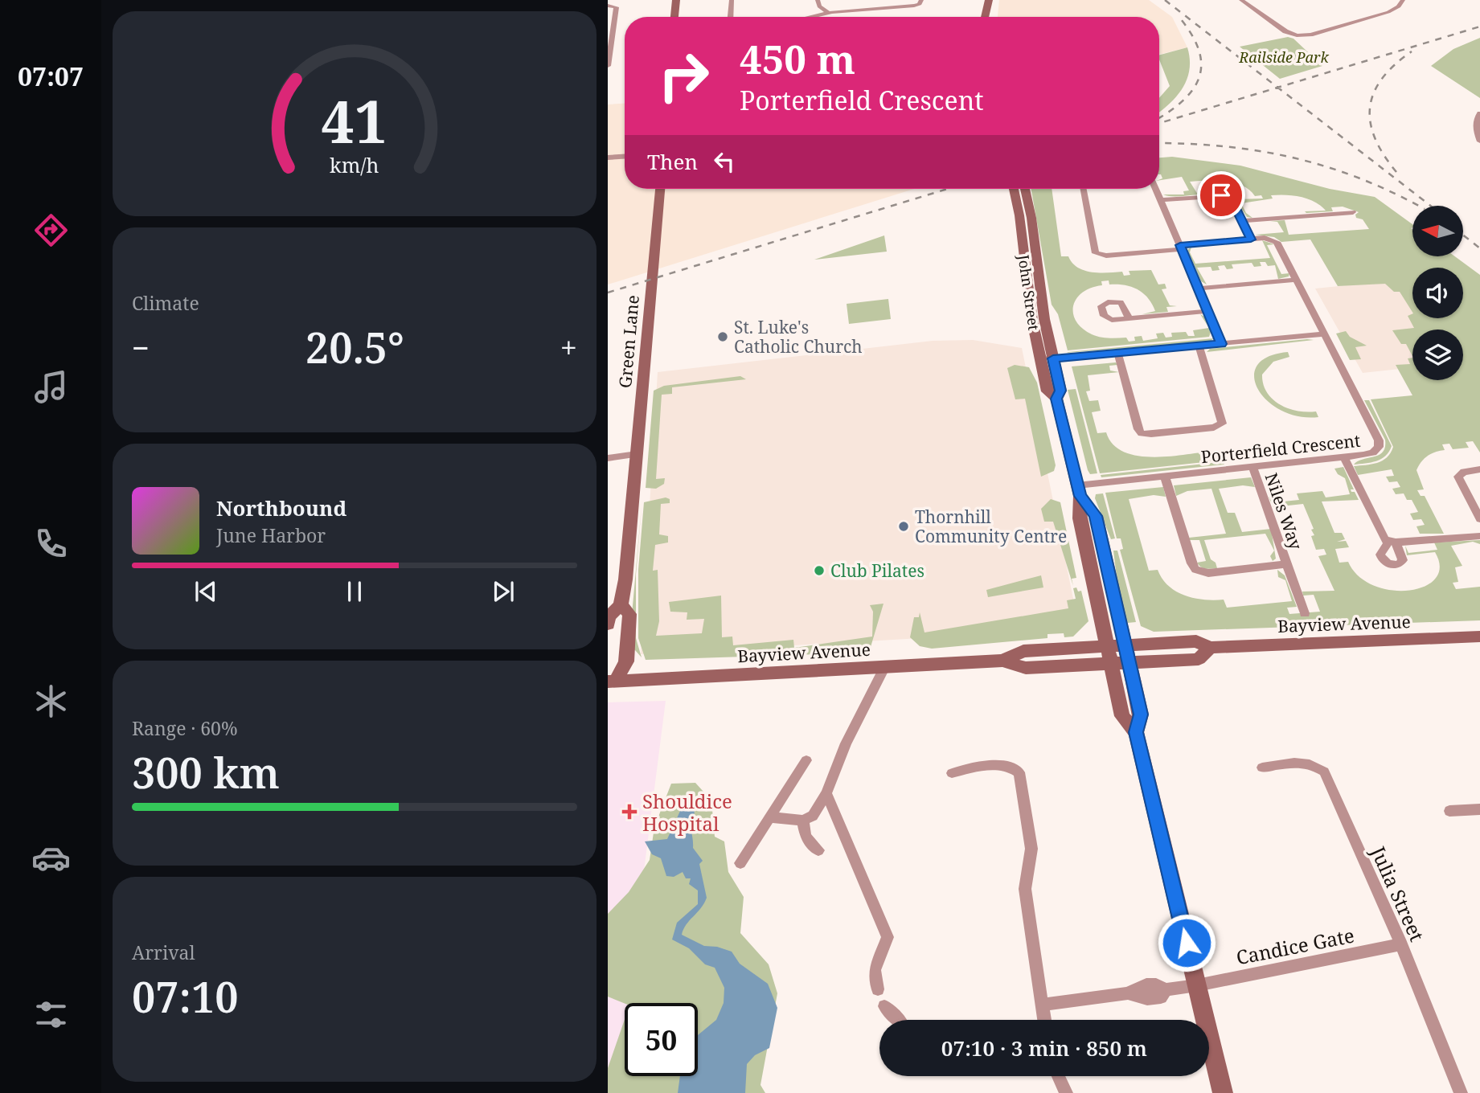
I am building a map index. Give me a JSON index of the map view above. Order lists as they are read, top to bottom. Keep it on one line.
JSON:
{"streets":{"main road":["John Street","Green Lane","Bayview Avenue"],"street":["Porterfield Crescent","Niles Way","Julia Street","Candice Gate"]},"crossings":[["John Street","Porterfield Crescent"],["John Street","Bayview Avenue"],["John Street","Candice Gate"],["Green Lane","Bayview Avenue"],["Porterfield Crescent","Niles Way"],["Julia Street","Candice Gate"]],"parks":["Railside Park"],"places":{"other":["St. Luke's Catholic Church","Thornhill Community Centre","Club Pilates"],"health":["Shouldice Hospital"]},"north":"left","page":{"tabs":"07:07","turn":["450 m","Porterfield Crescent"],"then":"Then","tile":["Climate",["Range · 60%","300 km"],["Arrival","07:10"]],"heat":["−","20.5°","+"],"song":["Northbound","June Harbor"],"limit":"50","trip":"07:10 · 3 min · 850 m","gauge":["41","km/h"]}}
